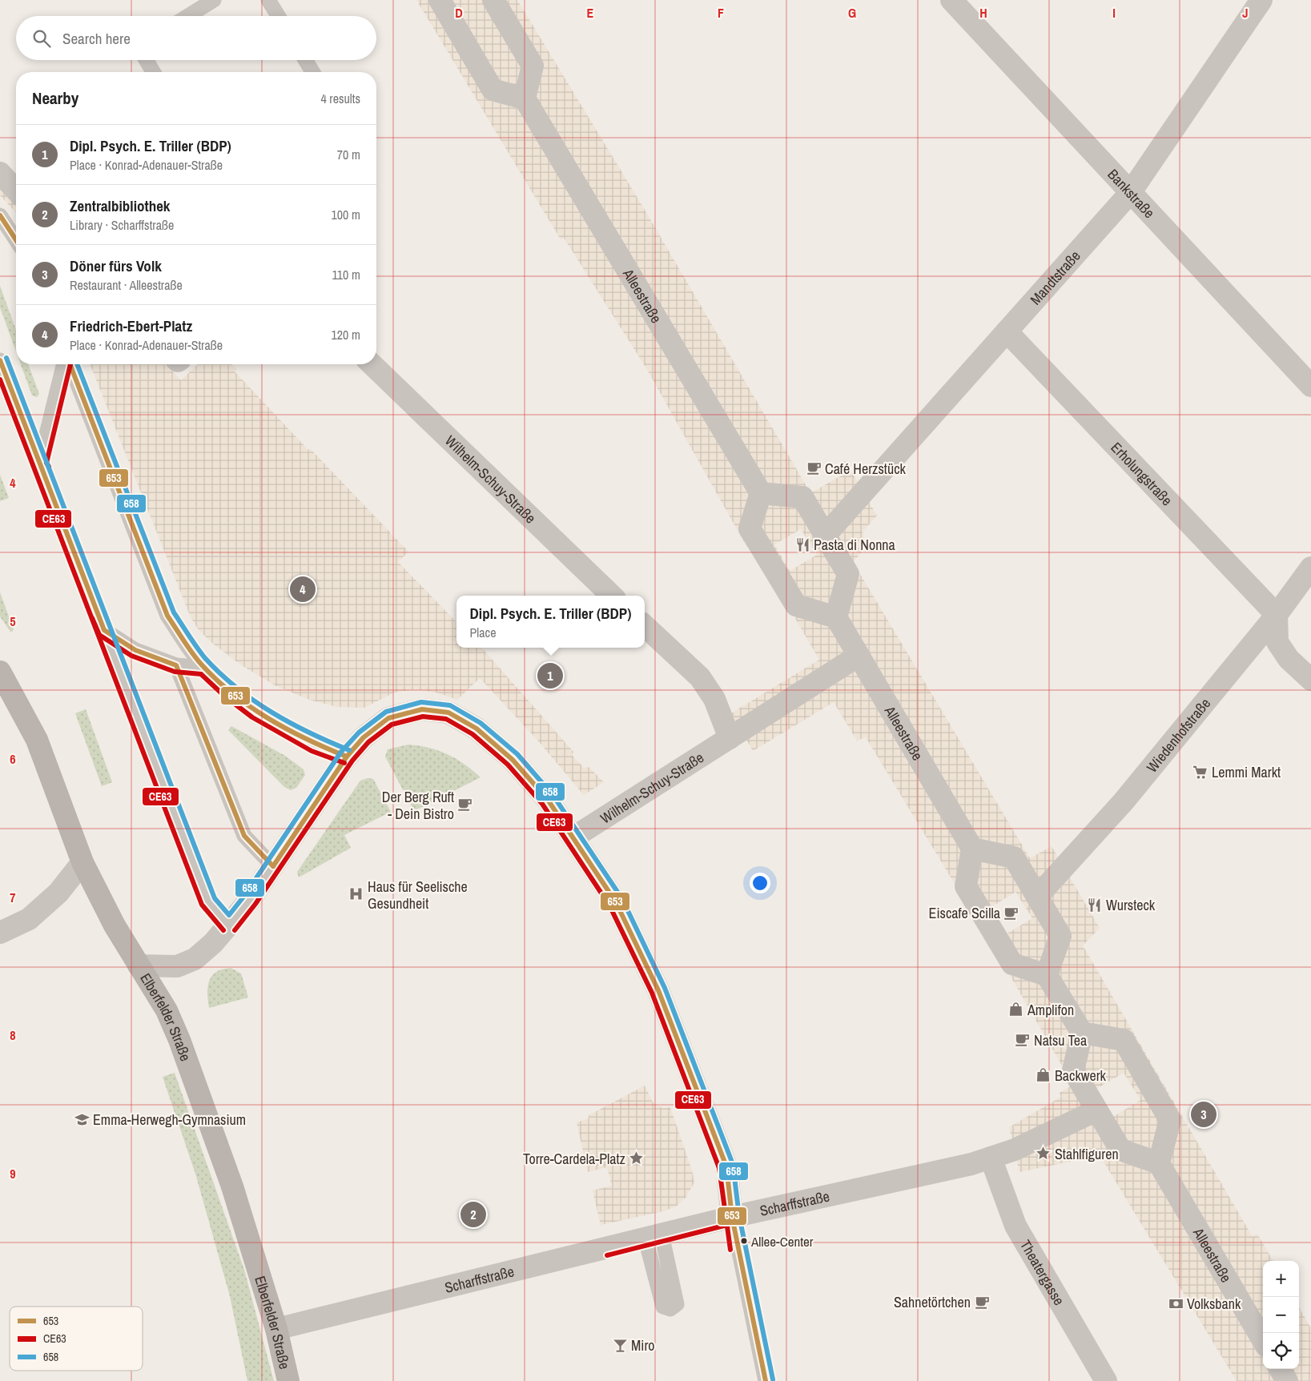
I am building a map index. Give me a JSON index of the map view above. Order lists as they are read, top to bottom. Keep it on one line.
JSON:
{"streets":{"main road":["Elberfelder Straße"],"street":["Bankstraße","Mandtstraße","Alleestraße","Erholungstraße","Wilhelm-Schuy-Straße","Wiedenhofstraße","Scharffstraße","Theatergasse"]},"crossings":[["Bankstraße","Mandtstraße"],["Mandtstraße","Erholungstraße"],["Alleestraße","Wilhelm-Schuy-Straße"],["Erholungstraße","Wiedenhofstraße"],["Elberfelder Straße","Scharffstraße"],["Scharffstraße","Theatergasse"]],"places":{"cafe":["Café Herzstück","Der Berg Ruft - Dein Bistro","Eiscafe Scilla","Natsu Tea","Sahnetörtchen"],"restaurant":["Pasta di Nonna","Wursteck"],"supermarket":["Lemmi Markt"],"hospital":["Haus für Seelische Gesundheit"],"shop":["Amplifon","Backwerk"],"school or university":["Emma-Herwegh-Gymnasium"],"place":["Stahlfiguren","Torre-Cardela-Platz"],"other":["Allee-Center"],"bank":["Volksbank"],"bar":["Miro"]},"lines":["transit line 653","transit line 658","transit line CE63"],"legend":["653","CE63","658"],"page":{"search":"Search here","heading":["Nearby","4 results"],"list":[{"mark":"1","name":"Dipl. Psych. E. Triller (BDP)","note":"Place · Konrad-Adenauer-Straße","value":"70 m"},{"mark":"2","name":"Zentralbibliothek","note":"Library · Scharffstraße","value":"100 m"},{"mark":"3","name":"Döner fürs Volk","note":"Restaurant · Alleestraße","value":"110 m"},{"mark":"4","name":"Friedrich-Ebert-Platz","note":"Place · Konrad-Adenauer-Straße","value":"120 m"}],"pins":["4","1","3","2"],"popup":["Dipl. Psych. E. Triller (BDP)","Place"],"map_buttons":["+","−"]},"grid":{"columns":["D","E","F","G","H","I","J"],"rows":["4","5","6","7","8","9"]}}
